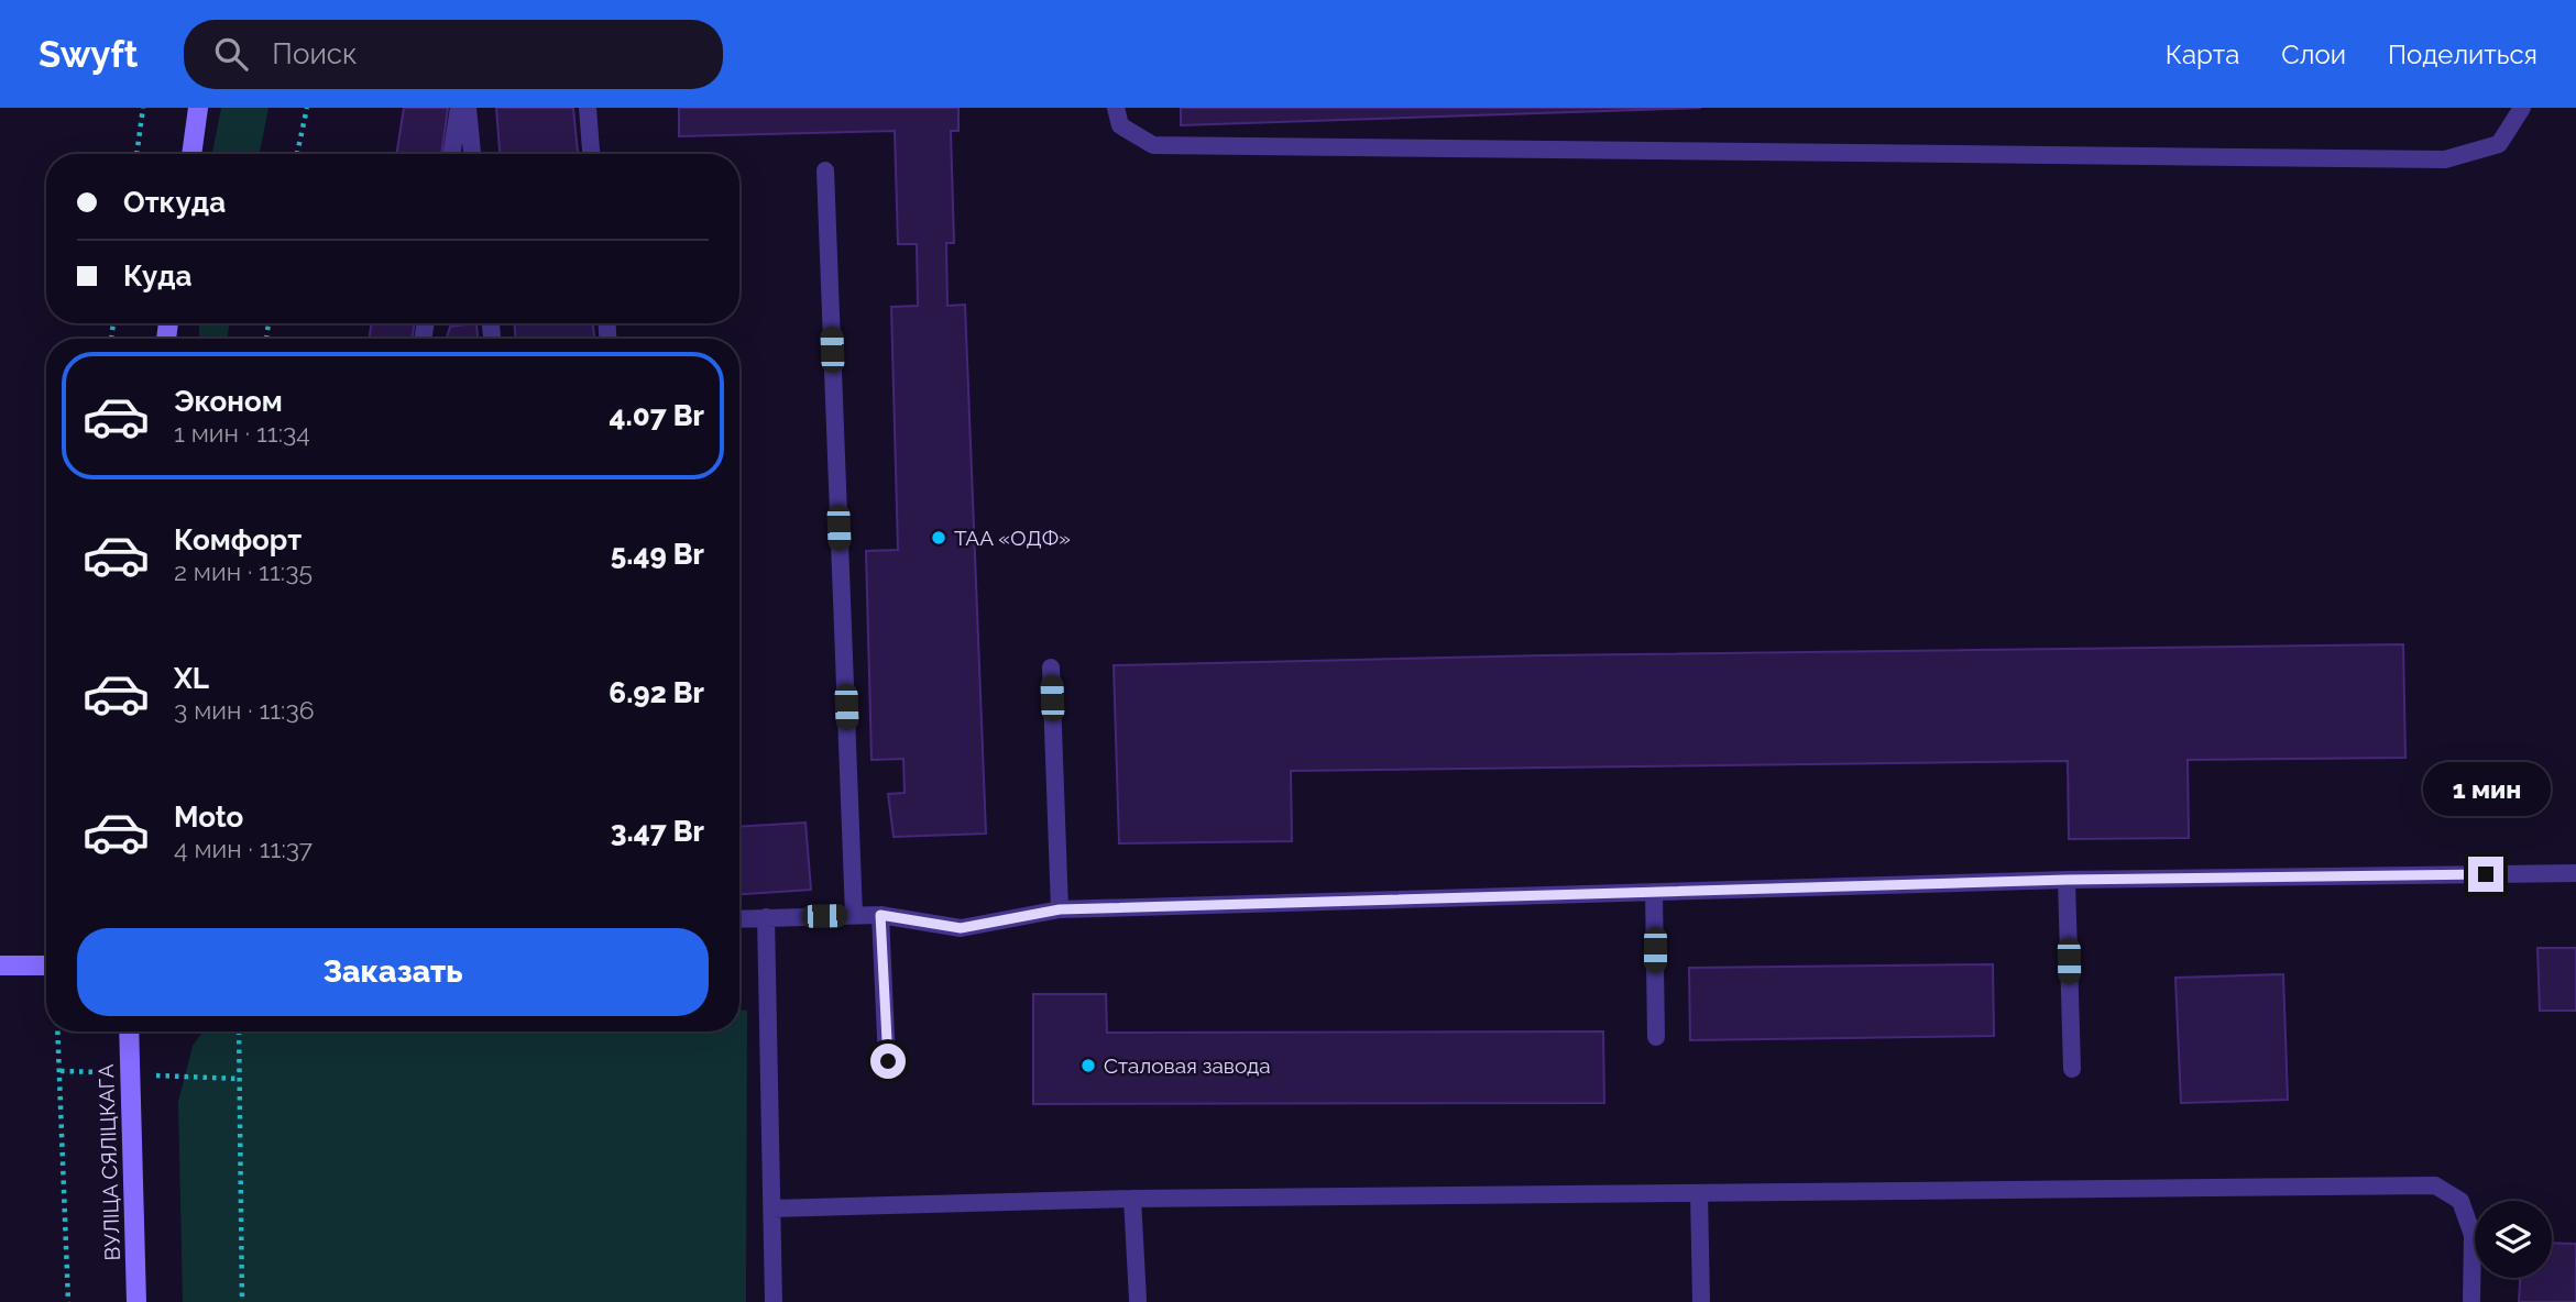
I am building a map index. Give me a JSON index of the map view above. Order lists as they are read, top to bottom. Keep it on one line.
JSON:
{"streets":{"main road":["ВУЛІЦА СЯЛІЦКАГА"]},"places":["ТАА «ОДФ»","Сталовая завода"],"page":{"header":"Swyft","search":"Поиск","nav":["Карта","Слои","Поделиться"],"banner":["Откуда","Куда"],"list":[{"name":"Эконом","note":"1 мин · 11:34","value":"4.07 Br"},{"name":"Комфорт","note":"2 мин · 11:35","value":"5.49 Br"},{"name":"XL","note":"3 мин · 11:36","value":"6.92 Br"},{"name":"Moto","note":"4 мин · 11:37","value":"3.47 Br"}],"bubble":"1 мин","buttons":"Заказать"}}
